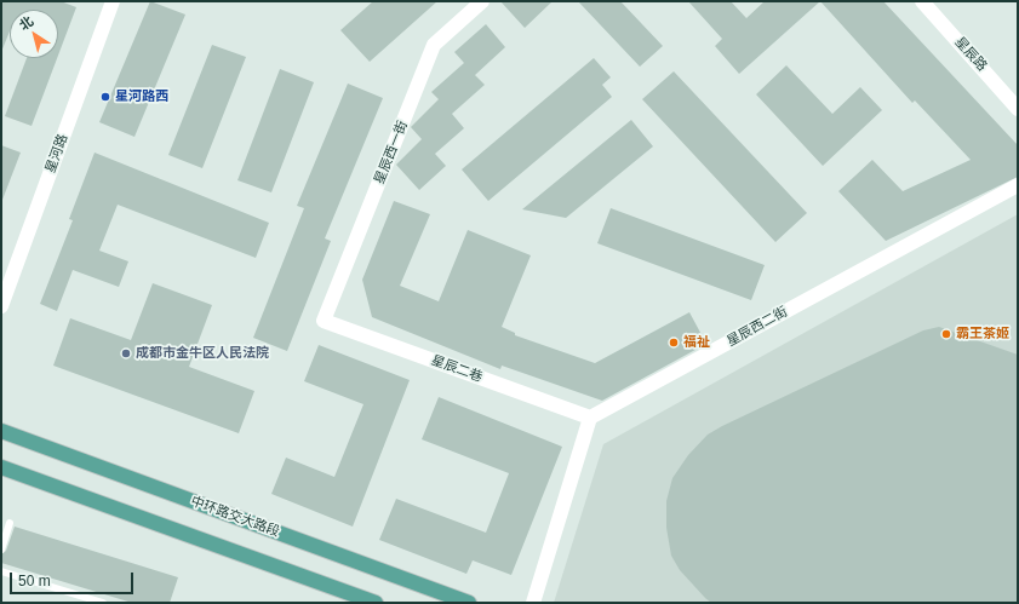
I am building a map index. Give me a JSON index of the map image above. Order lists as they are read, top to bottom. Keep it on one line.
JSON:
{"streets":{"main road":["中环路交大路段"],"street":["星辰路","星辰西一街","星河路","星辰西二街","星辰二巷"]},"crossings":[["星辰西一街","星辰二巷"],["星辰西二街","星辰二巷"]],"places":["星河路西","霸王茶姬","福祉","成都市金牛区人民法院"],"scale_bar":"50 m","north":"top left"}
